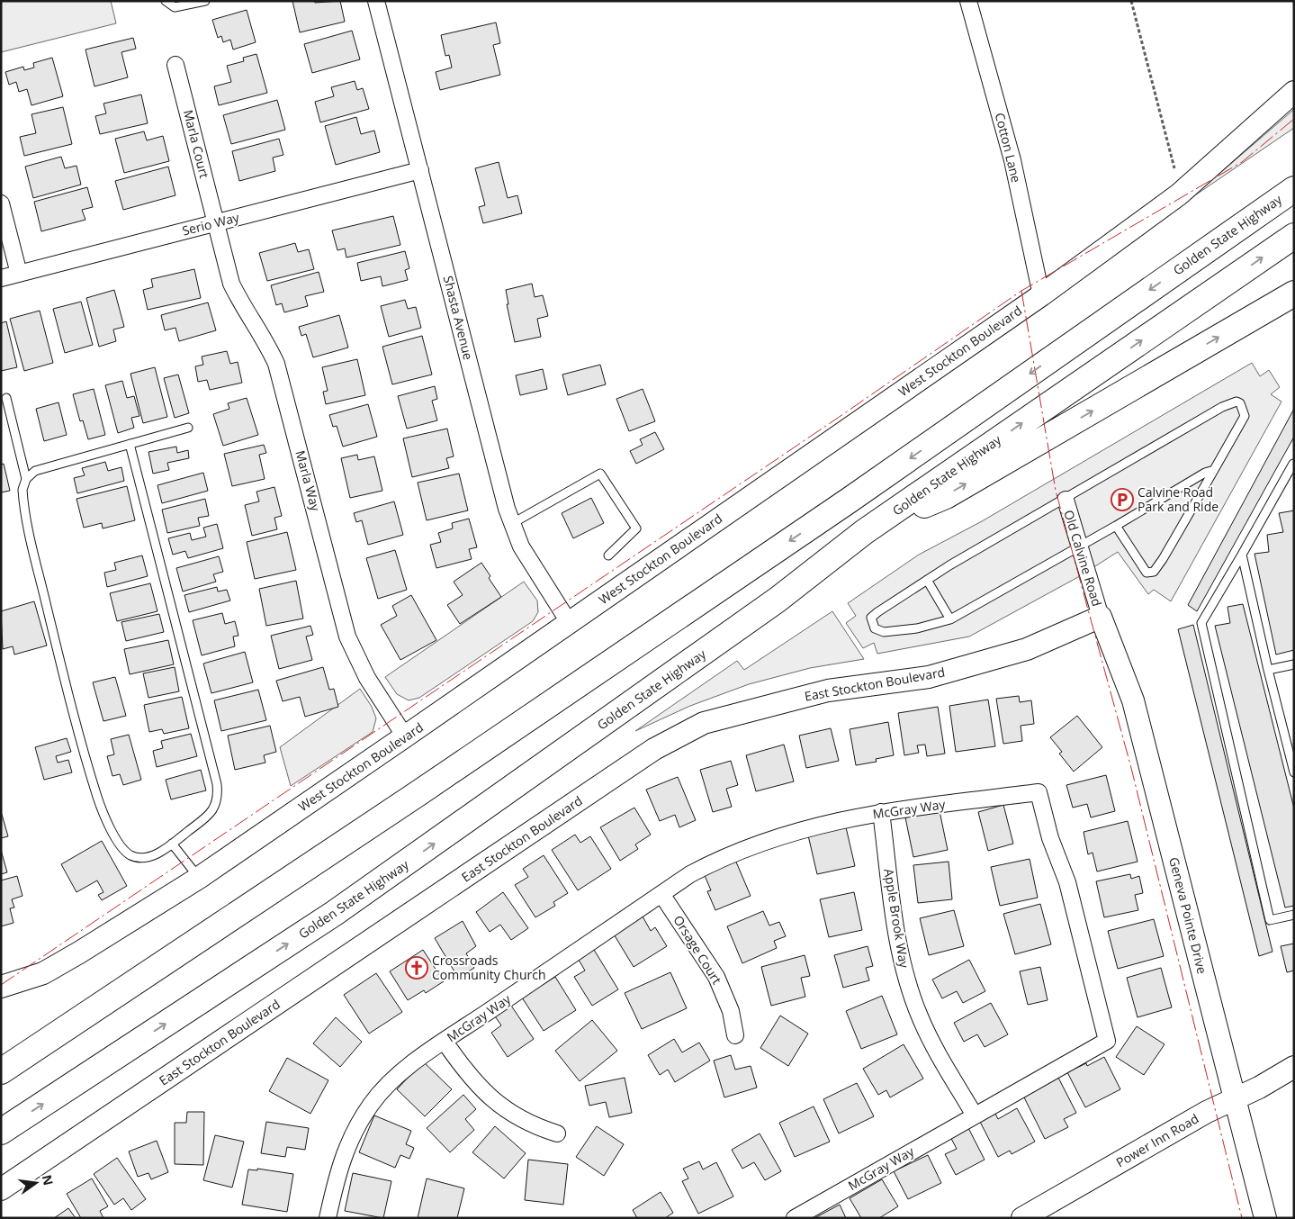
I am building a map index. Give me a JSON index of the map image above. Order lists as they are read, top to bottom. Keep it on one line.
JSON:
{"streets":{"highway":["Golden State Highway"],"street":["Marla Court","Cotton Lane","Serio Way","Shasta Avenue","West Stockton Boulevard","Marla Way","Old Calvine Road","East Stockton Boulevard","McGray Way","Geneva Pointe Drive","Apple Brook Way","Orsage Court","Power Inn Road"]},"crossings":[["Marla Court","Serio Way"],["Marla Court","Marla Way"],["Cotton Lane","West Stockton Boulevard"],["Serio Way","Shasta Avenue"],["Serio Way","Marla Way"],["Shasta Avenue","West Stockton Boulevard"],["West Stockton Boulevard","Marla Way"],["Old Calvine Road","East Stockton Boulevard"],["Old Calvine Road","Geneva Pointe Drive"],["East Stockton Boulevard","Geneva Pointe Drive"],["McGray Way","Apple Brook Way"],["McGray Way","Orsage Court"],["Geneva Pointe Drive","Power Inn Road"]],"places":{"parking":["Calvine Road Park and Ride"],"church":["Crossroads Community Church"]},"north":"right"}
